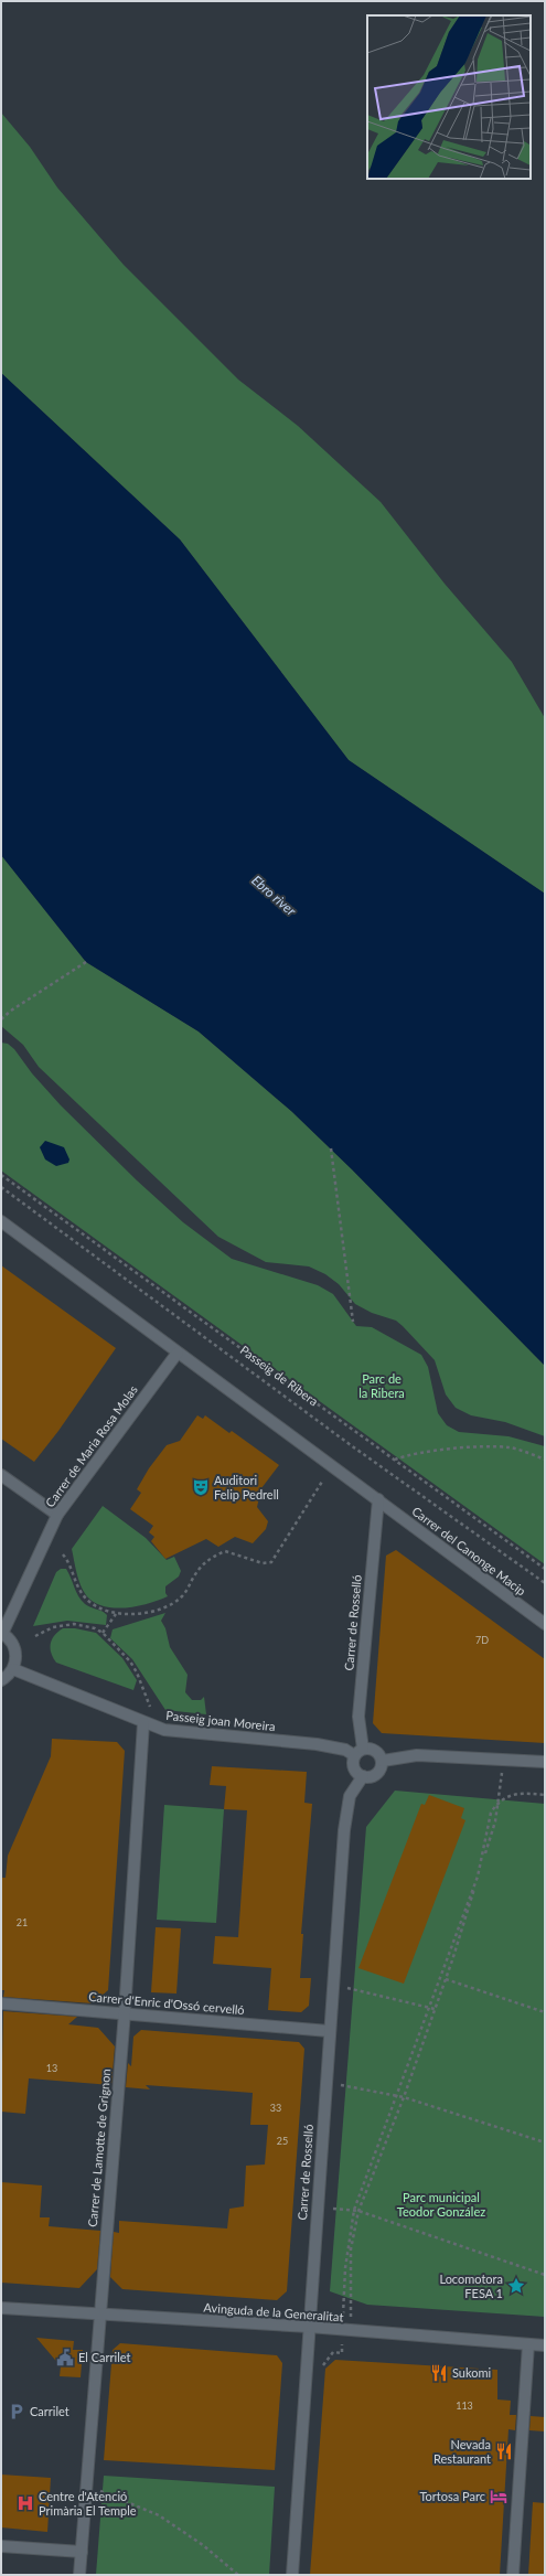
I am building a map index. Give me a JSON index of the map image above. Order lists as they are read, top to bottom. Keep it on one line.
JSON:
{"streets":{"street":["Carrer de Maria Rosa Molas","Carrer del Canonge Macip","Carrer de Rosselló","Passeig joan Moreira","Carrer d'Enric d'Ossó cervelló","Carrer de Lamotte de Grignon","Avinguda de la Generalitat"],"path":["Passeig de Ribera"]},"crossings":[["Carrer del Canonge Macip","Carrer de Rosselló"],["Carrer de Rosselló","Passeig joan Moreira"],["Carrer de Rosselló","Carrer d'Enric d'Ossó cervelló"],["Carrer de Rosselló","Avinguda de la Generalitat"],["Passeig joan Moreira","Carrer de Lamotte de Grignon"],["Carrer d'Enric d'Ossó cervelló","Carrer de Lamotte de Grignon"],["Carrer de Lamotte de Grignon","Avinguda de la Generalitat"]],"water":["Ebro river"],"parks":["Parc de la Ribera","Parc municipal Teodor González"],"places":{"theatre":["Auditori Felip Pedrell"],"place":["Locomotora FESA 1"],"public building":["El Carrilet"],"restaurant":["Sukomi","Nevada Restaurant"],"parking":["Carrilet"],"hotel":["Tortosa Parc"],"hospital":["Centre d'Atenció Primària El Temple"]},"house_numbers":["7D","21","13","33","25","113"]}
